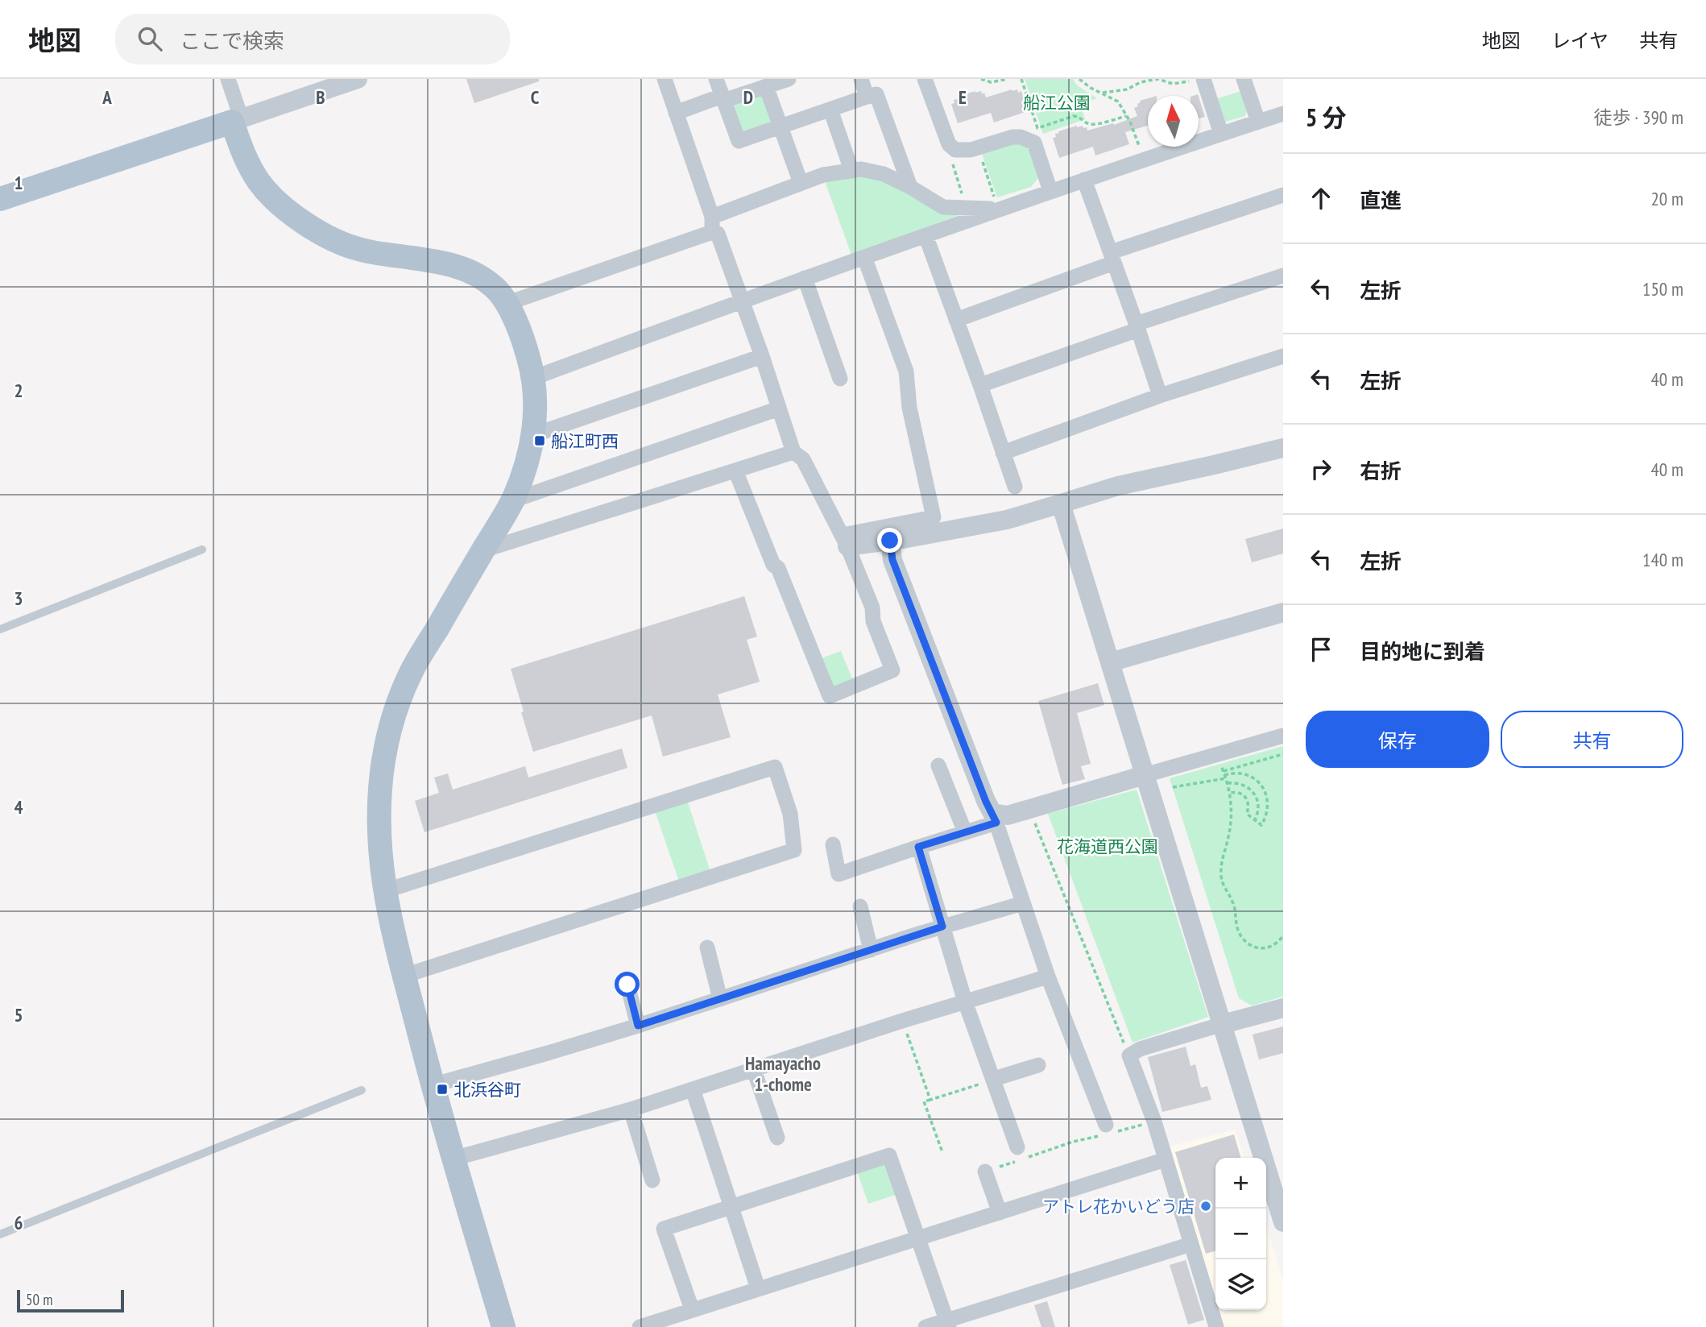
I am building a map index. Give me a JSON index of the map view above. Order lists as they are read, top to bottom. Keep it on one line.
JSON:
{"districts":["Hamayacho 1-chome"],"parks":["船江公園","花海道西公園"],"places":{"transit":["船江町西","北浜谷町"],"other":["アトレ花かいどう店"]},"scale_bar":"50 m","north":"top","page":{"header":"地図","search":"ここで検索","nav":["地図","レイヤ","共有"],"heading":["5 分","徒歩 · 390 m"],"list":[["直進","20 m"],["左折","150 m"],["左折","40 m"],["右折","40 m"],["左折","140 m"],"目的地に到着"],"buttons":["保存","共有"],"map_buttons":["+","−"],"scale":"50 m"},"grid":{"columns":["A","B","C","D","E"],"rows":["1","2","3","4","5","6"]}}
